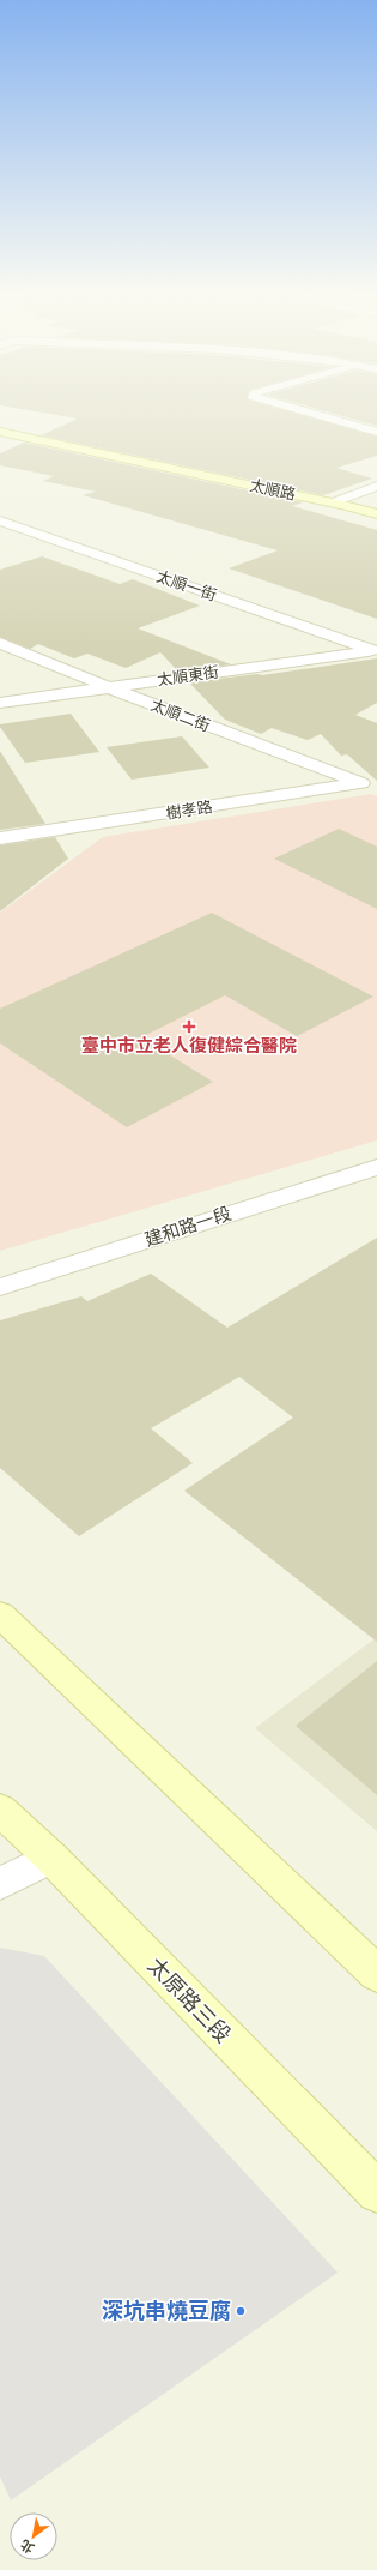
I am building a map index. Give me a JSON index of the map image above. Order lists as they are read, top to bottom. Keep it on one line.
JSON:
{"streets":{"street":["太順路","太順一街","太順東街","太順二街","樹孝路","建和路一段","太原路三段"]},"crossings":[["太順一街","太順東街"],["太順東街","太順二街"],["太順二街","樹孝路"]],"places":{"health":["臺中市立老人復健綜合醫院"],"other":["深坑串燒豆腐"]},"north":"bottom left"}
